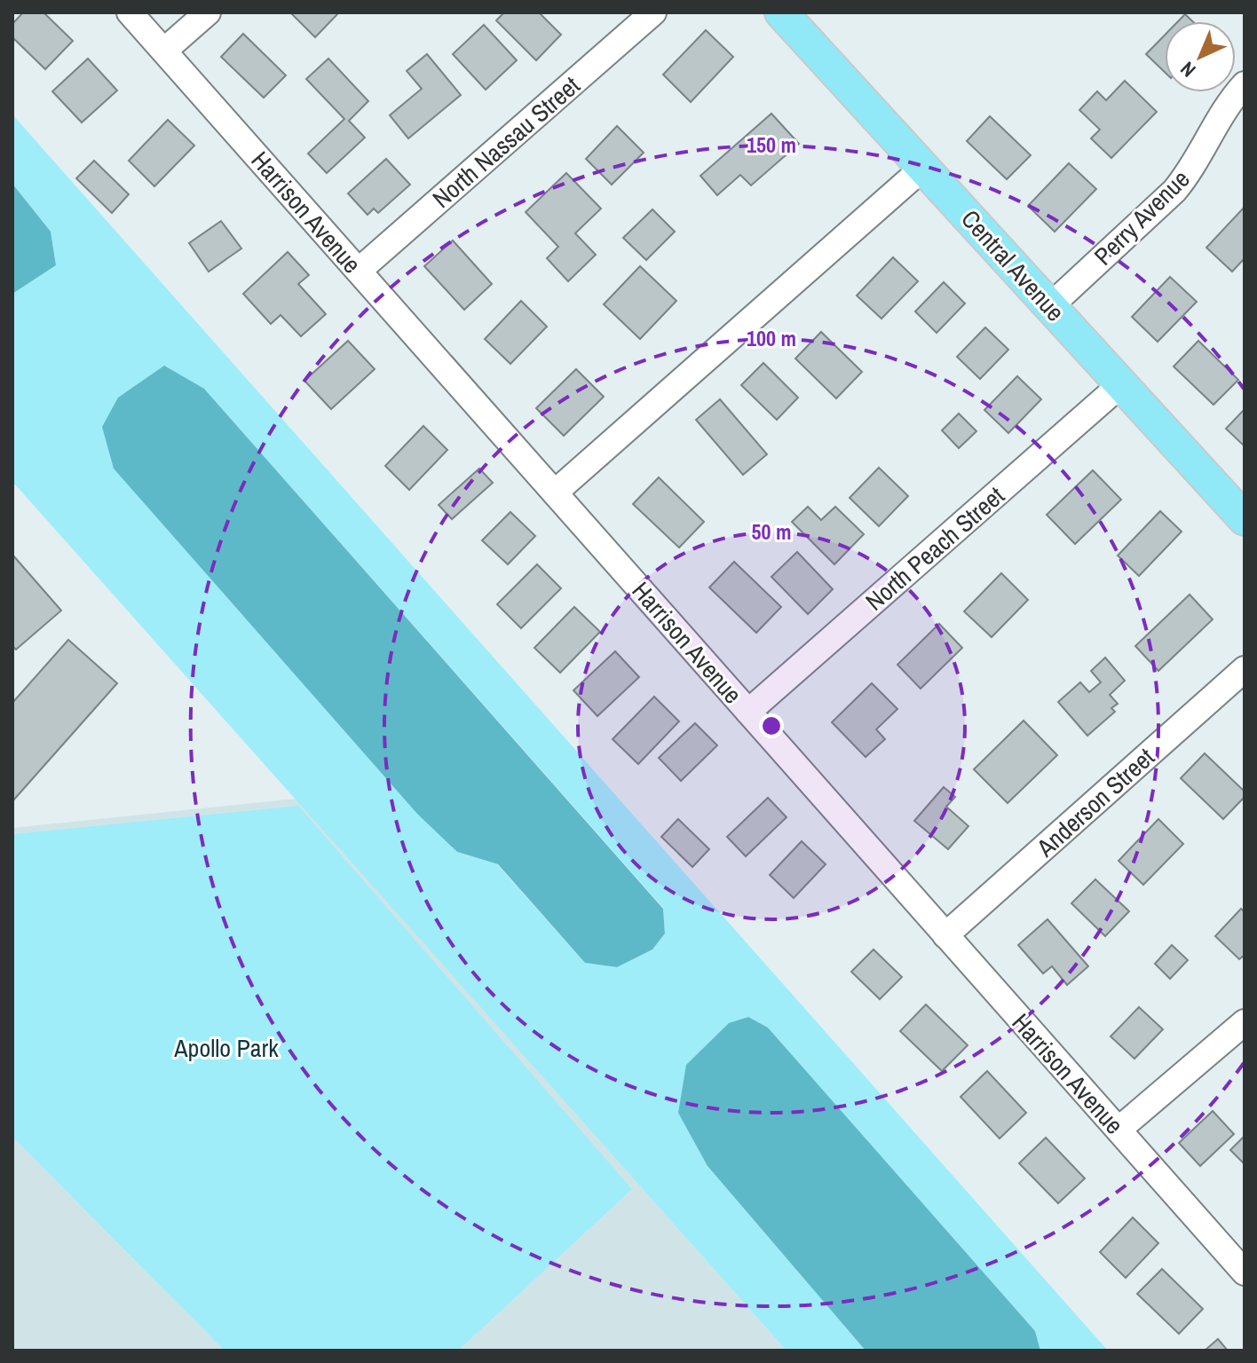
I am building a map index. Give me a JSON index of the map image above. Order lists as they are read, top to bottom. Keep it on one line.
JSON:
{"streets":{"main road":["Central Avenue"],"street":["North Nassau Street","Harrison Avenue","Perry Avenue","North Peach Street","Anderson Street"]},"crossings":[["North Nassau Street","Harrison Avenue"],["Harrison Avenue","North Peach Street"],["Harrison Avenue","Anderson Street"],["Perry Avenue","Central Avenue"],["Central Avenue","North Peach Street"]],"parks":["Apollo Park"],"north":"bottom left","rings":["150 m","100 m","50 m"]}
